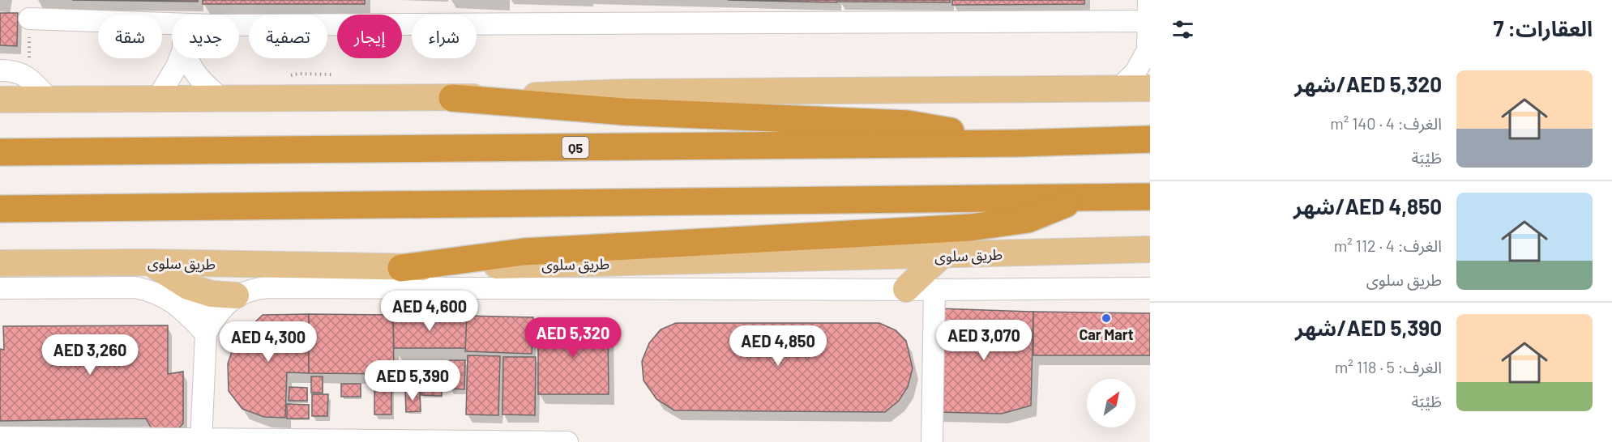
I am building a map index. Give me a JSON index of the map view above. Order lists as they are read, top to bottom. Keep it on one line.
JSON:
{"streets":{"highway":["Q5"],"main road":["طريق سلوى"]},"places":["Car Mart"],"north":"top right","page":{"heading":"العقارات: 7","chip":["شراء","إيجار","تصفية","جديد","شقة"],"list":[{"name":"AED 5,320/شهر","note":"الغرف: 4 · 140 m² · طَيْبَة"},{"name":"AED 4,850/شهر","note":"الغرف: 4 · 112 m² · طريق سلوى"},{"name":"AED 5,390/شهر","note":"الغرف: 5 · 118 m² · طَيْبَة"}],"price":["AED 4,600","AED 5,320","AED 3,070","AED 4,300","AED 4,850","AED 3,260","AED 5,390"]}}
